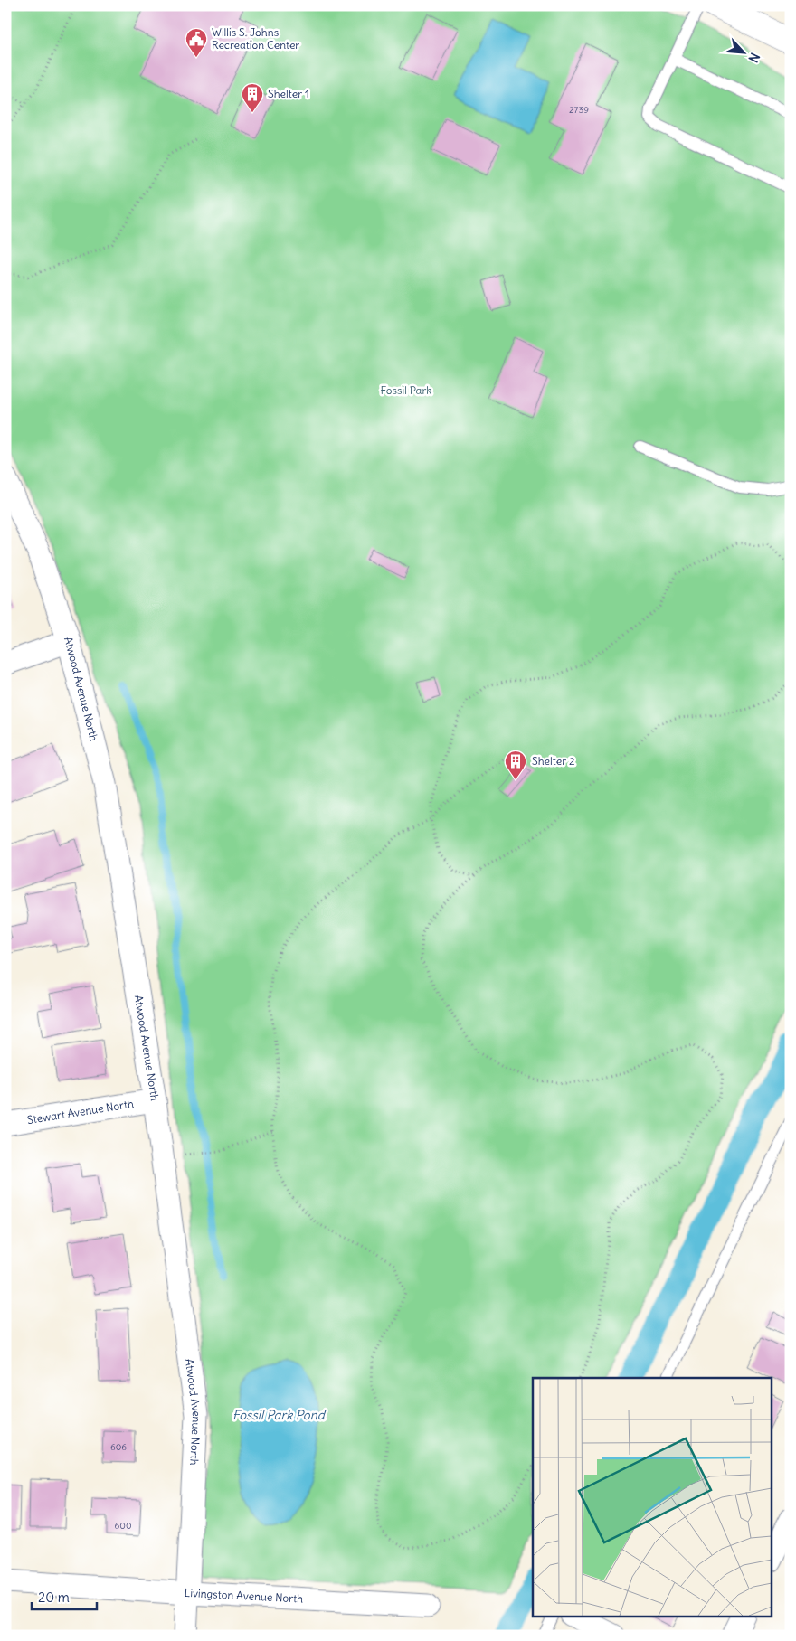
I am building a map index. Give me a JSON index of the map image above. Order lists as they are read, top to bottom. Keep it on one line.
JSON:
{"streets":{"street":["Atwood Avenue North","Stewart Avenue North","Livingston Avenue North"]},"crossings":[["Atwood Avenue North","Stewart Avenue North"],["Atwood Avenue North","Livingston Avenue North"]],"water":["Fossil Park Pond"],"parks":["Fossil Park"],"places":{"public building":["Willis S. Johns Recreation Center"],"building":["Shelter 1","Shelter 2"]},"house_numbers":["2739","606","600"],"scale_bar":"20 m","north":"bottom right"}
